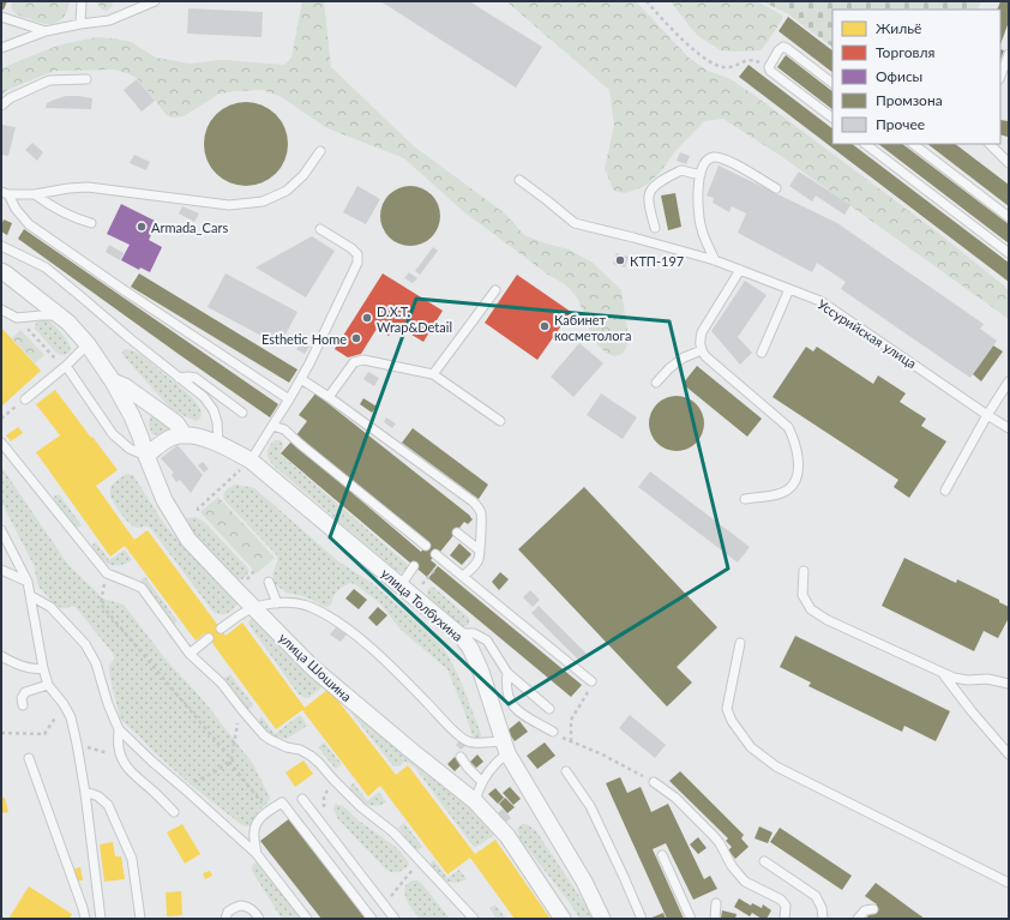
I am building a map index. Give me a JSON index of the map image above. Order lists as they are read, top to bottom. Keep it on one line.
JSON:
{"streets":{"street":["улица Толбухина","улица Шошина"],"lane":["Уссурийская улица"]},"crossings":[["улица Толбухина","улица Шошина"]],"places":["Armada_Cars","КТП-197","D.X.T. Wrap&Detail","Кабинет косметолога","Esthetic Home"],"legend":["Жильё","Торговля","Офисы","Промзона","Прочее"]}
